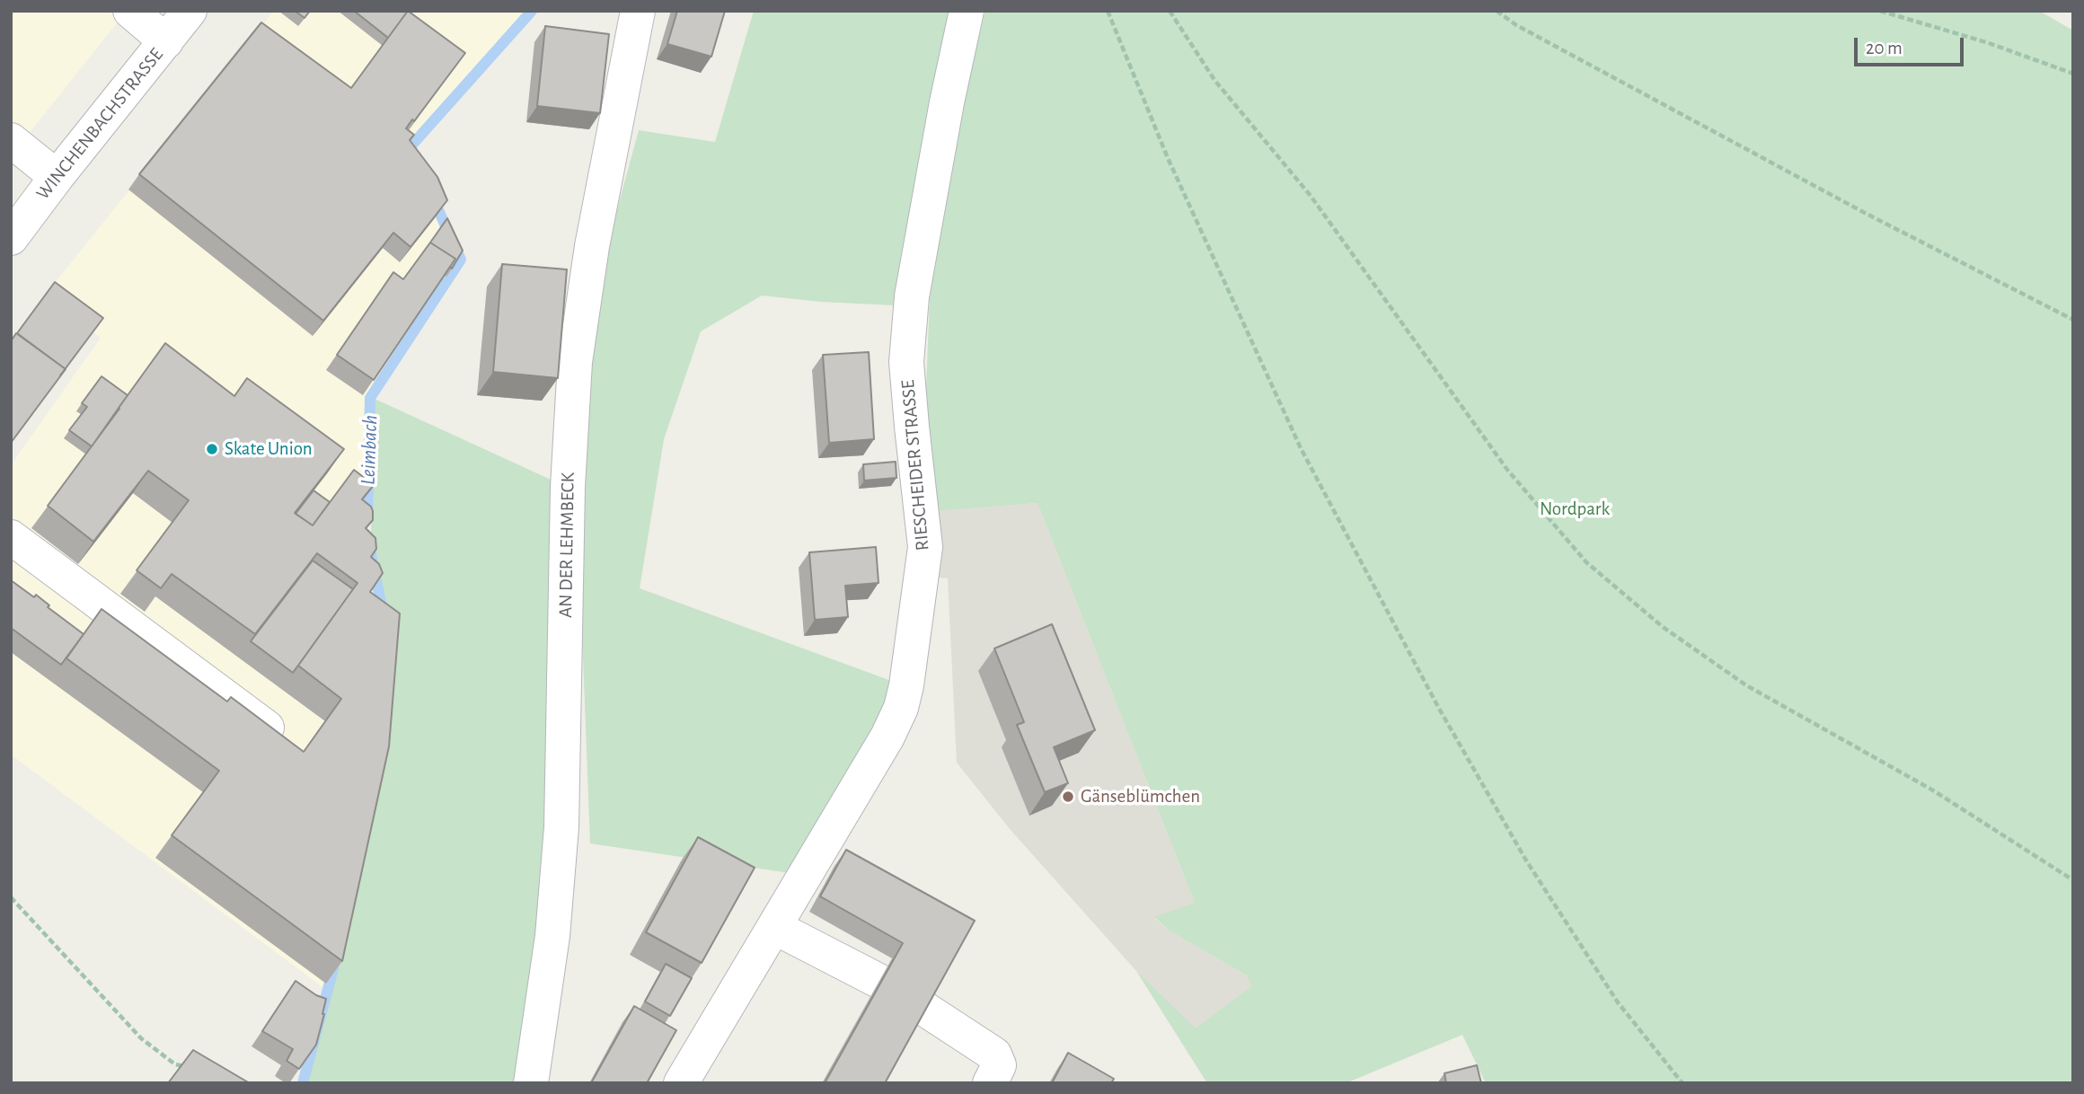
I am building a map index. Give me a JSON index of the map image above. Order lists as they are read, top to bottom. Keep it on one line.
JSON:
{"streets":{"street":["WINCHENBACHSTRASSE","RIESCHEIDER STRASSE","AN DER LEHMBECK"]},"water":["Leimbach"],"parks":["Nordpark"],"places":["Skate Union","Gänseblümchen"],"scale_bar":"20 m"}
